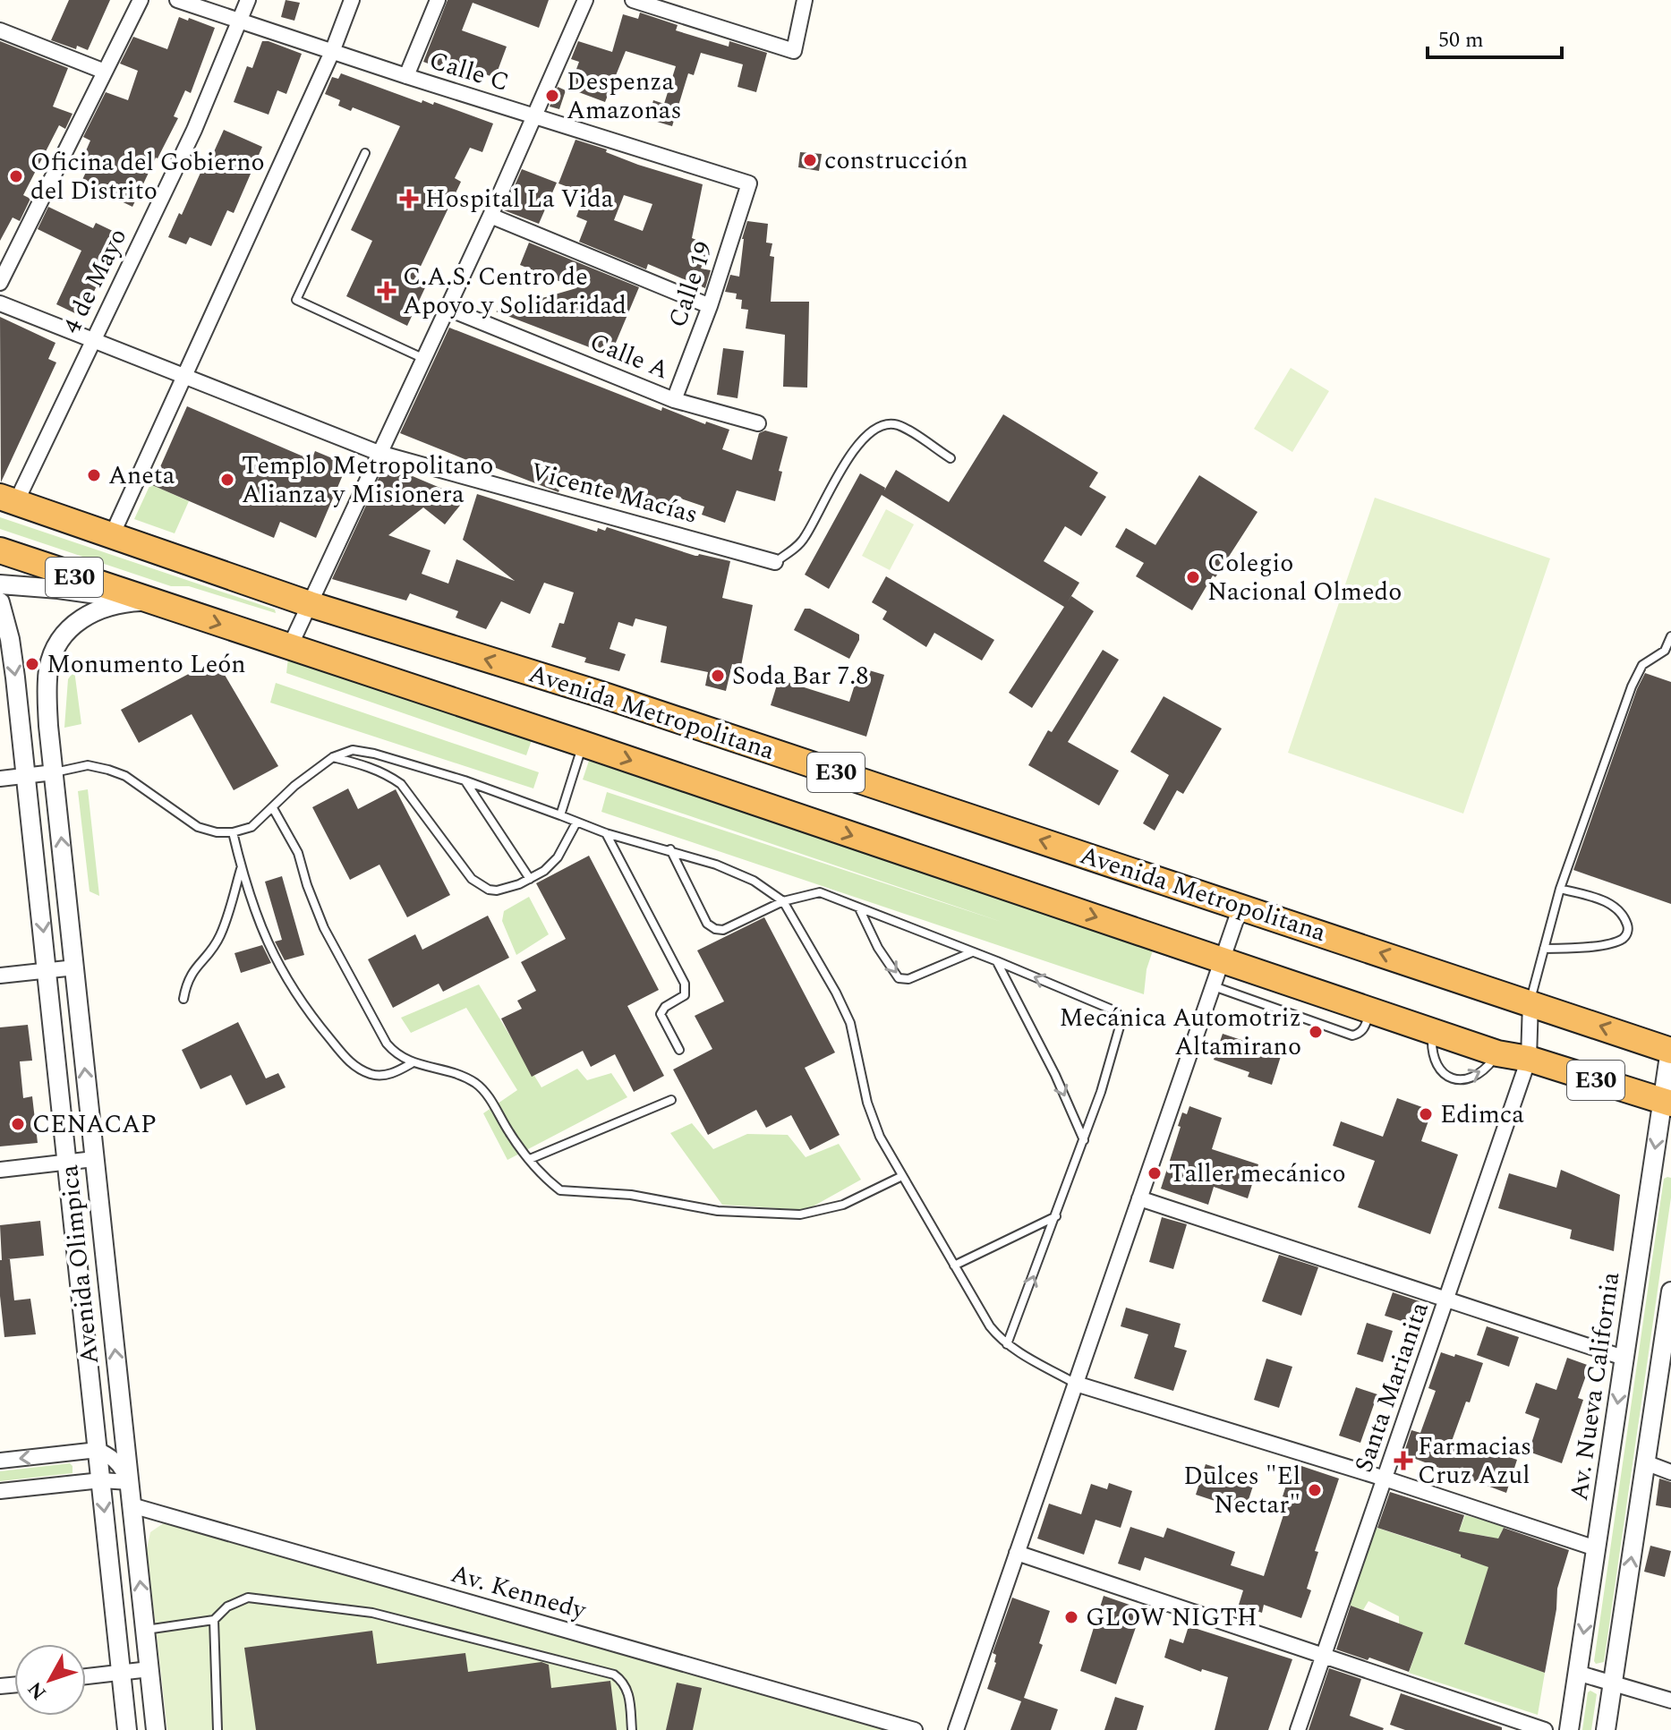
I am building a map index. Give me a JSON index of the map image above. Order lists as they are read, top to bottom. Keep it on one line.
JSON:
{"streets":{"highway":["E30","Avenida Metropolitana"],"street":["Calle C","4 de Mayo","Calle 19","Calle A","Vicente Macías","Avenida Olimpica","Av. Nueva California","Santa Marianita","Av. Kennedy"]},"crossings":[["Calle C","4 de Mayo"],["Calle C","Calle 19"],["4 de Mayo","Vicente Macías"],["4 de Mayo","Avenida Metropolitana"],["Calle 19","Calle A"],["E30","Avenida Metropolitana"],["E30","Avenida Olimpica"],["E30","Av. Nueva California"],["E30","Santa Marianita"],["Avenida Metropolitana","Avenida Olimpica"],["Avenida Metropolitana","Av. Nueva California"],["Avenida Metropolitana","Santa Marianita"]],"places":{"other":["Despenza Amazonas","construcción","Oficina del Gobierno del Distrito","Aneta","Templo Metropolitano Alianza y Misionera","Colegio Nacional Olmedo","Monumento León","Soda Bar 7.8","Mecánica Automotriz Altamirano","Edimca","CENACAP","Taller mecánico","Dulces \"El Nectar\"","GLOW NIGTH"],"health":["Hospital La Vida","C.A.S. Centro de Apoyo y Solidaridad","Farmacias Cruz Azul"]},"scale_bar":"50 m","north":"bottom left"}
